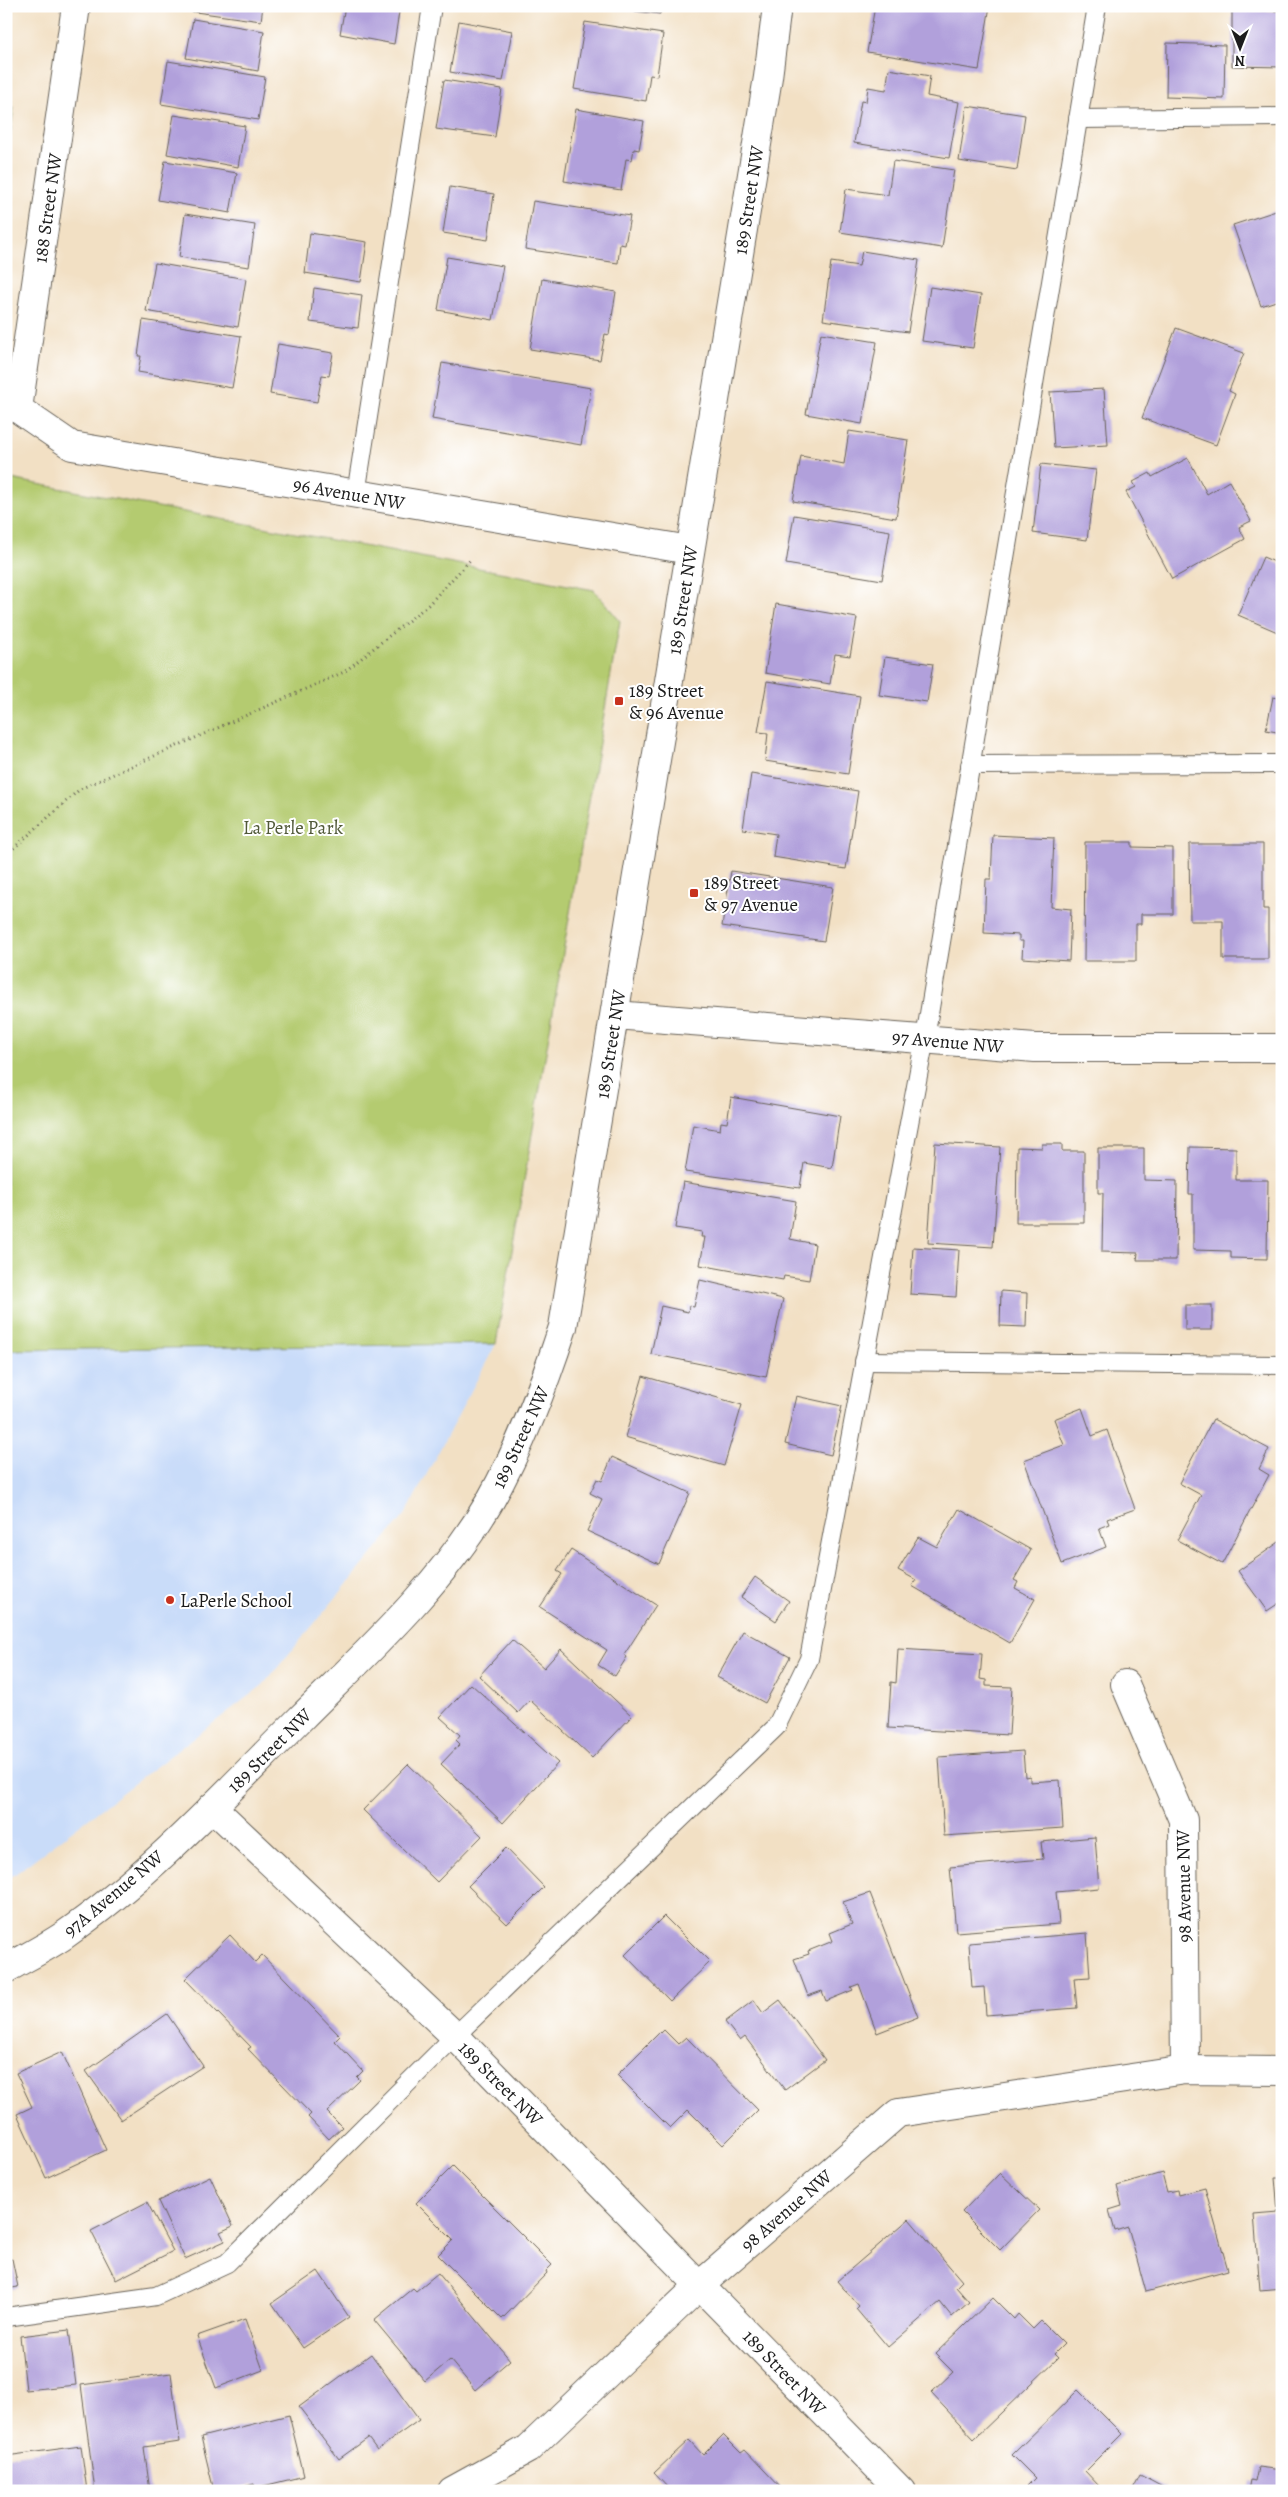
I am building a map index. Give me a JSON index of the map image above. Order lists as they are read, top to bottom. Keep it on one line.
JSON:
{"streets":{"street":["189 Street NW","188 Street NW","96 Avenue NW","97 Avenue NW","98 Avenue NW","97A Avenue NW"]},"crossings":[["189 Street NW","96 Avenue NW"],["189 Street NW","97 Avenue NW"],["189 Street NW","98 Avenue NW"],["189 Street NW","97A Avenue NW"],["188 Street NW","96 Avenue NW"]],"parks":["La Perle Park"],"places":{"transit":["189 Street & 96 Avenue","189 Street & 97 Avenue"],"other":["LaPerle School"]},"north":"bottom"}
